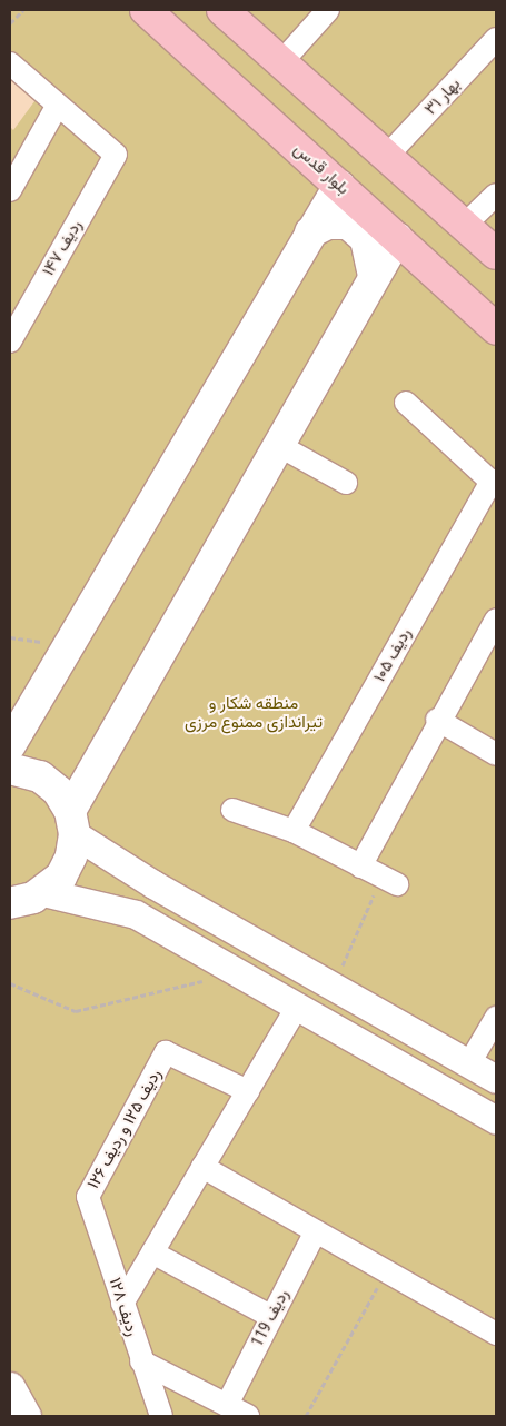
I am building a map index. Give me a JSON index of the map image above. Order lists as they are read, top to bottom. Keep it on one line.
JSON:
{"streets":{"main road":["بلوار قدس"],"street":["بهار ۳۱","ردیف ۱۴۷","ردیف ۱۰۵","ردیف ۱۲۵ و ردیف ۱۲۶","ردیف ۱۲۸","ردیف 119"]},"crossings":[["ردیف ۱۲۵ و ردیف ۱۲۶","ردیف ۱۲۸"]],"parks":["منطقه شکار و تیراندازی ممنوع مرزی"]}
